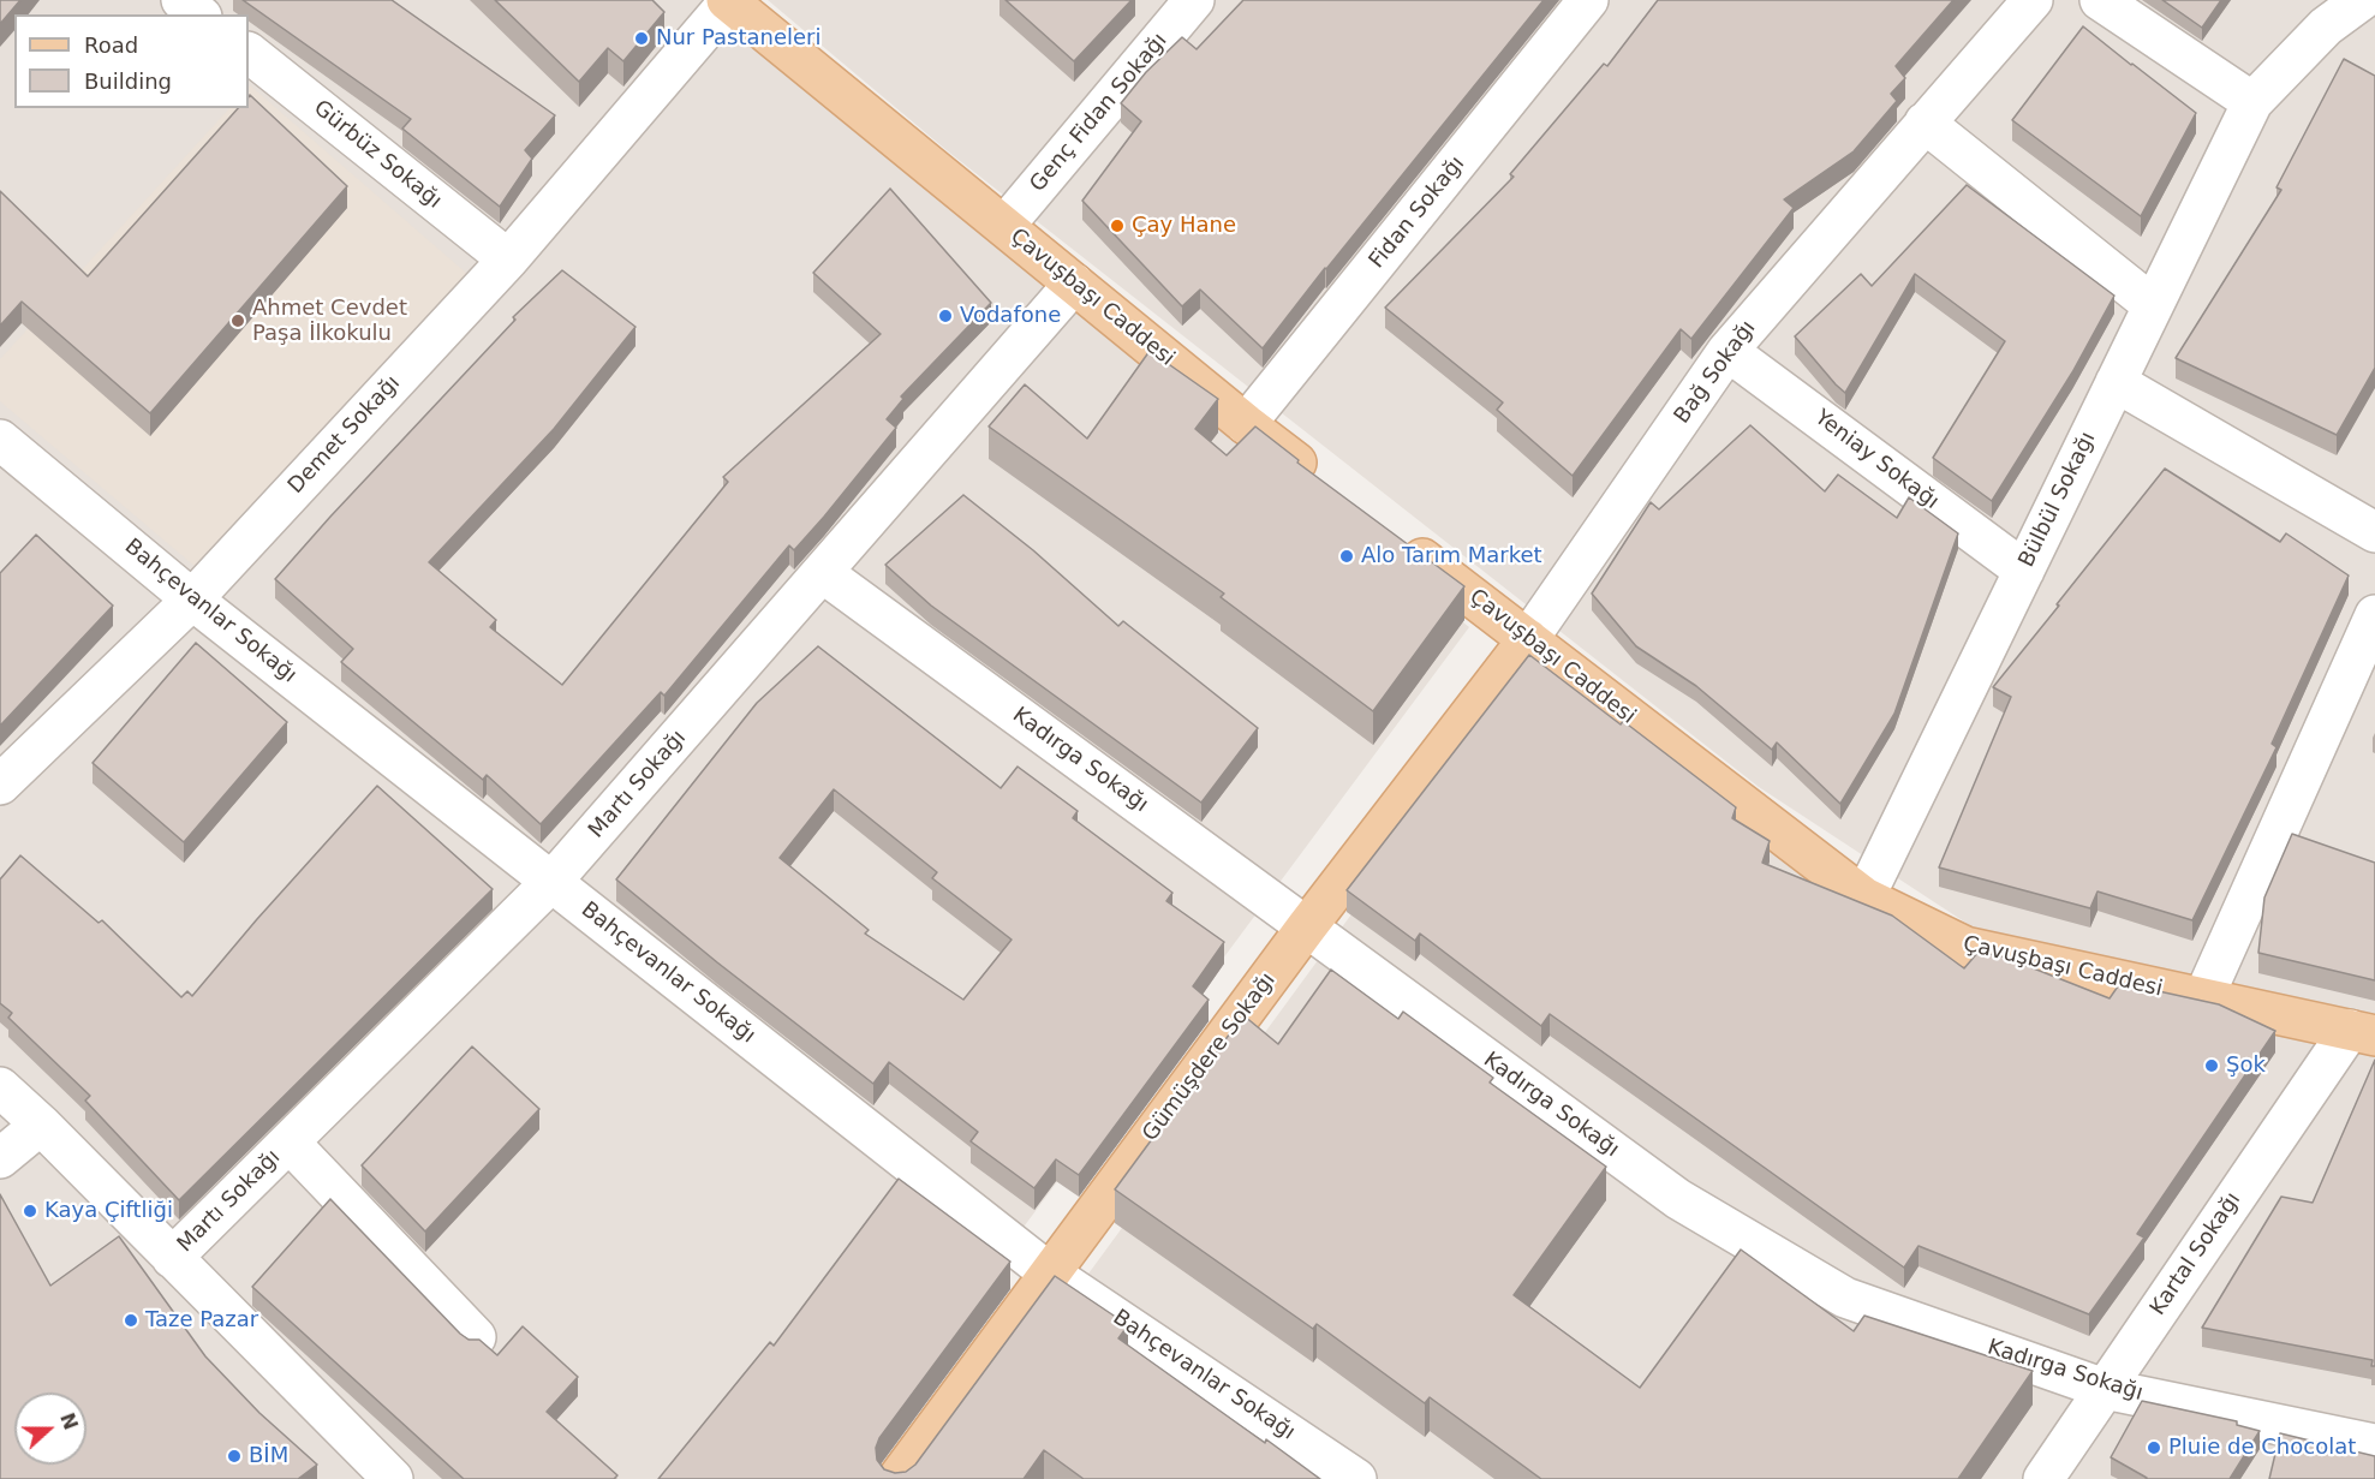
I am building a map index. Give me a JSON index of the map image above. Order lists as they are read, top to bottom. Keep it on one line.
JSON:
{"streets":{"main road":["Çavuşbaşı Caddesi","Gümüşdere Sokağı"],"street":["Genç Fidan Sokağı","Gürbüz Sokağı","Fidan Sokağı","Bağ Sokağı","Demet Sokağı","Yeniay Sokağı","Bülbül Sokağı","Bahçevanlar Sokağı","Kadırga Sokağı","Martı Sokağı","Kartal Sokağı"]},"crossings":[["Genç Fidan Sokağı","Çavuşbaşı Caddesi"],["Gürbüz Sokağı","Demet Sokağı"],["Fidan Sokağı","Çavuşbaşı Caddesi"],["Çavuşbaşı Caddesi","Bağ Sokağı"],["Çavuşbaşı Caddesi","Demet Sokağı"],["Çavuşbaşı Caddesi","Bülbül Sokağı"],["Çavuşbaşı Caddesi","Martı Sokağı"],["Çavuşbaşı Caddesi","Gümüşdere Sokağı"],["Çavuşbaşı Caddesi","Kartal Sokağı"],["Bağ Sokağı","Yeniay Sokağı"],["Bağ Sokağı","Gümüşdere Sokağı"],["Demet Sokağı","Bahçevanlar Sokağı"],["Yeniay Sokağı","Bülbül Sokağı"],["Bahçevanlar Sokağı","Martı Sokağı"],["Bahçevanlar Sokağı","Gümüşdere Sokağı"],["Kadırga Sokağı","Martı Sokağı"],["Kadırga Sokağı","Gümüşdere Sokağı"],["Kadırga Sokağı","Kartal Sokağı"]],"places":["Nur Pastaneleri","Çay Hane","Vodafone","Ahmet Cevdet Paşa İlkokulu","Alo Tarım Market","Şok","Kaya Çiftliği","Taze Pazar","Pluie de Chocolat","BİM"],"legend":["Road","Building"],"north":"right"}
